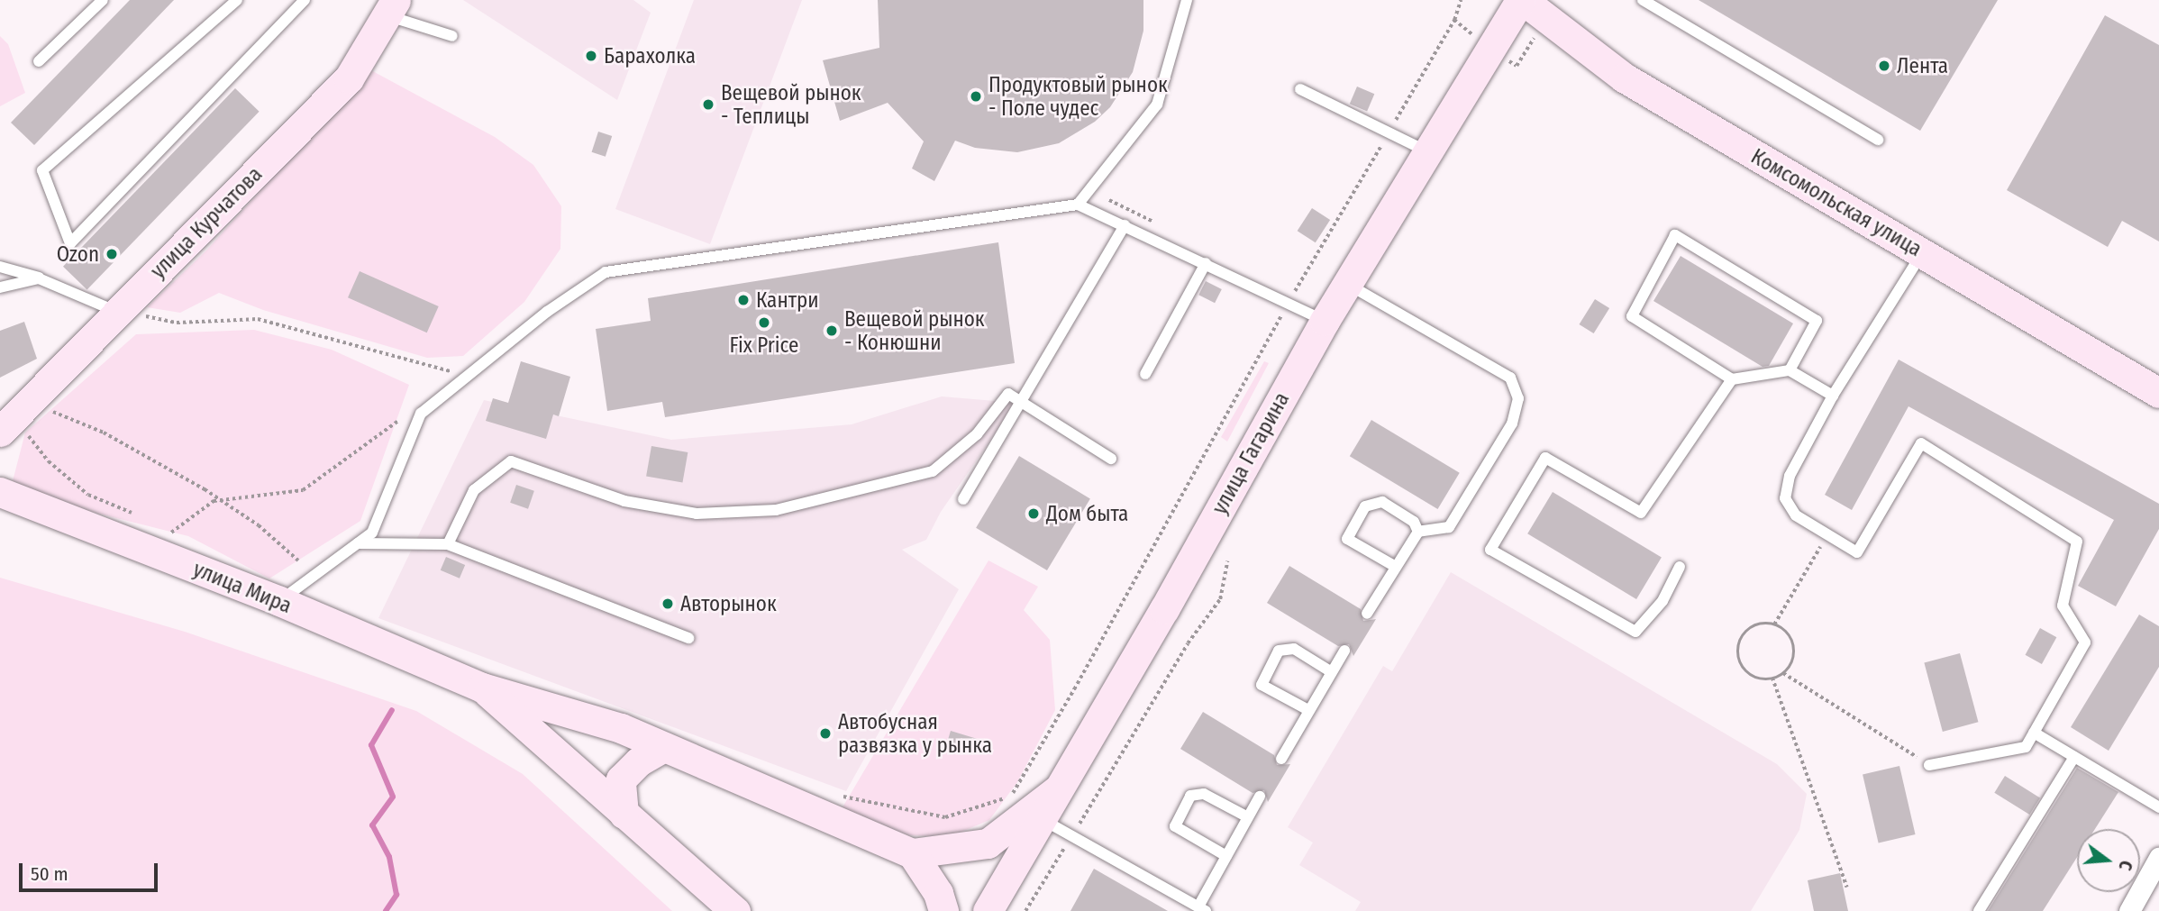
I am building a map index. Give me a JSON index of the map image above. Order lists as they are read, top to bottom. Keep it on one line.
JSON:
{"streets":{"main road":["Комсомольская улица","улица Курчатова","улица Гагарина","улица Мира"]},"crossings":[["Комсомольская улица","улица Гагарина"]],"places":["Барахолка","Лента","Продуктовый рынок - Поле чудес","Вещевой рынок - Теплицы","Ozon","Кантри","Fix Price","Вещевой рынок - Конюшни","Дом быта","Авторынок","Автобусная развязка у рынка"],"scale_bar":"50 m","north":"right"}
